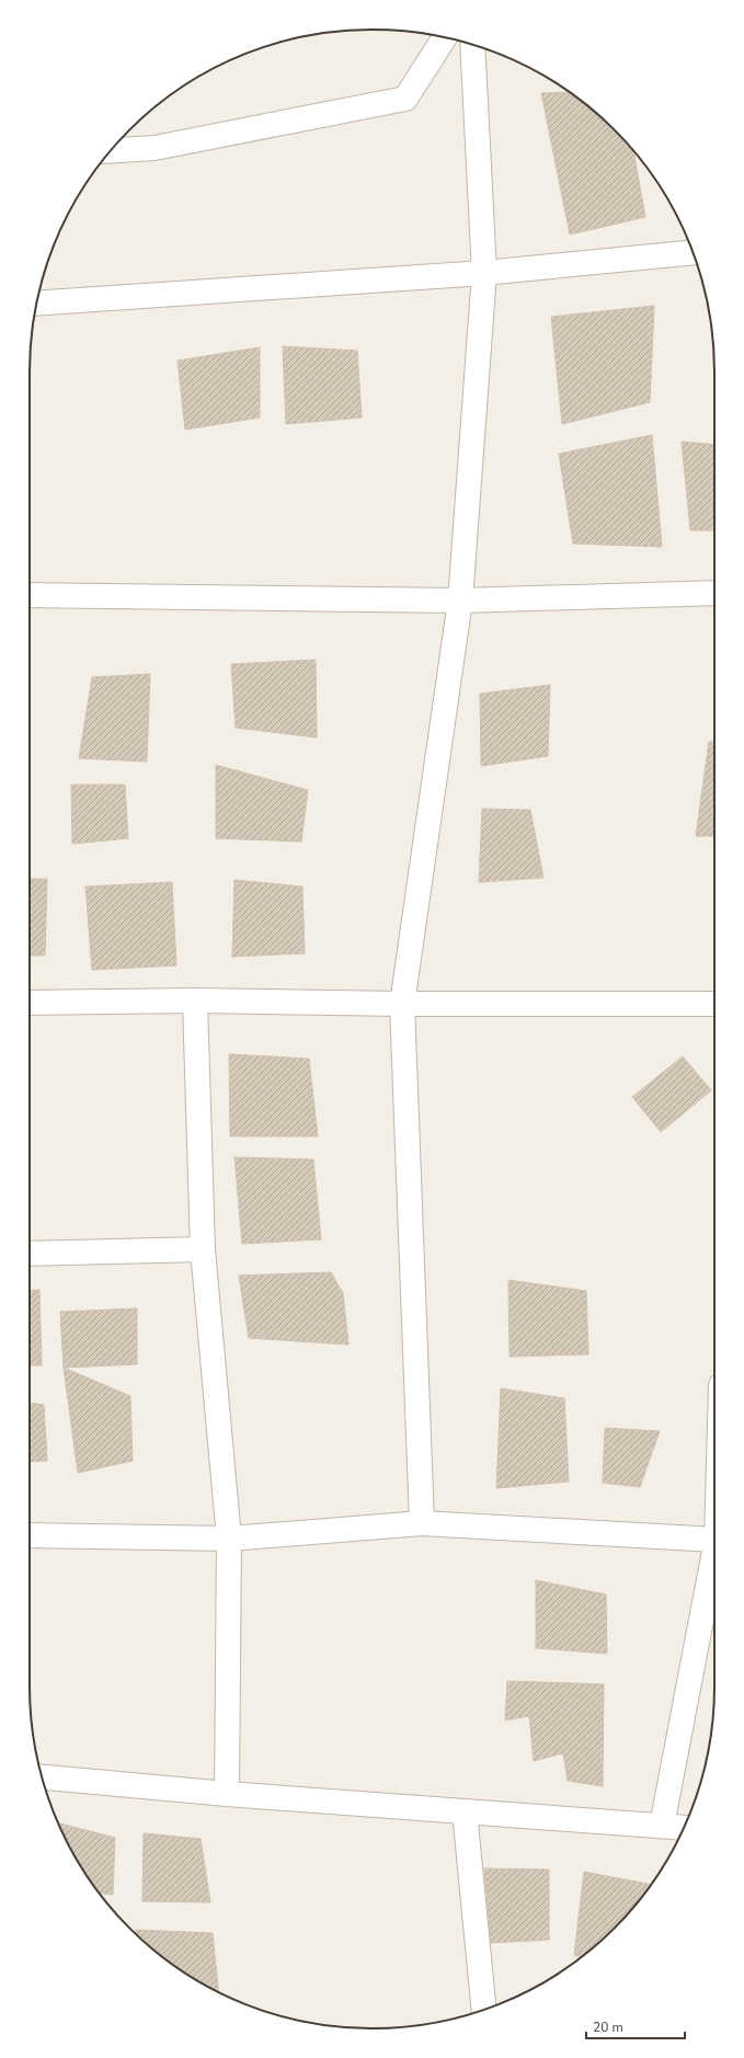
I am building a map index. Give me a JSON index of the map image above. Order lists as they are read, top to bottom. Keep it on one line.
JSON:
{"scale_bar":"20 m"}
